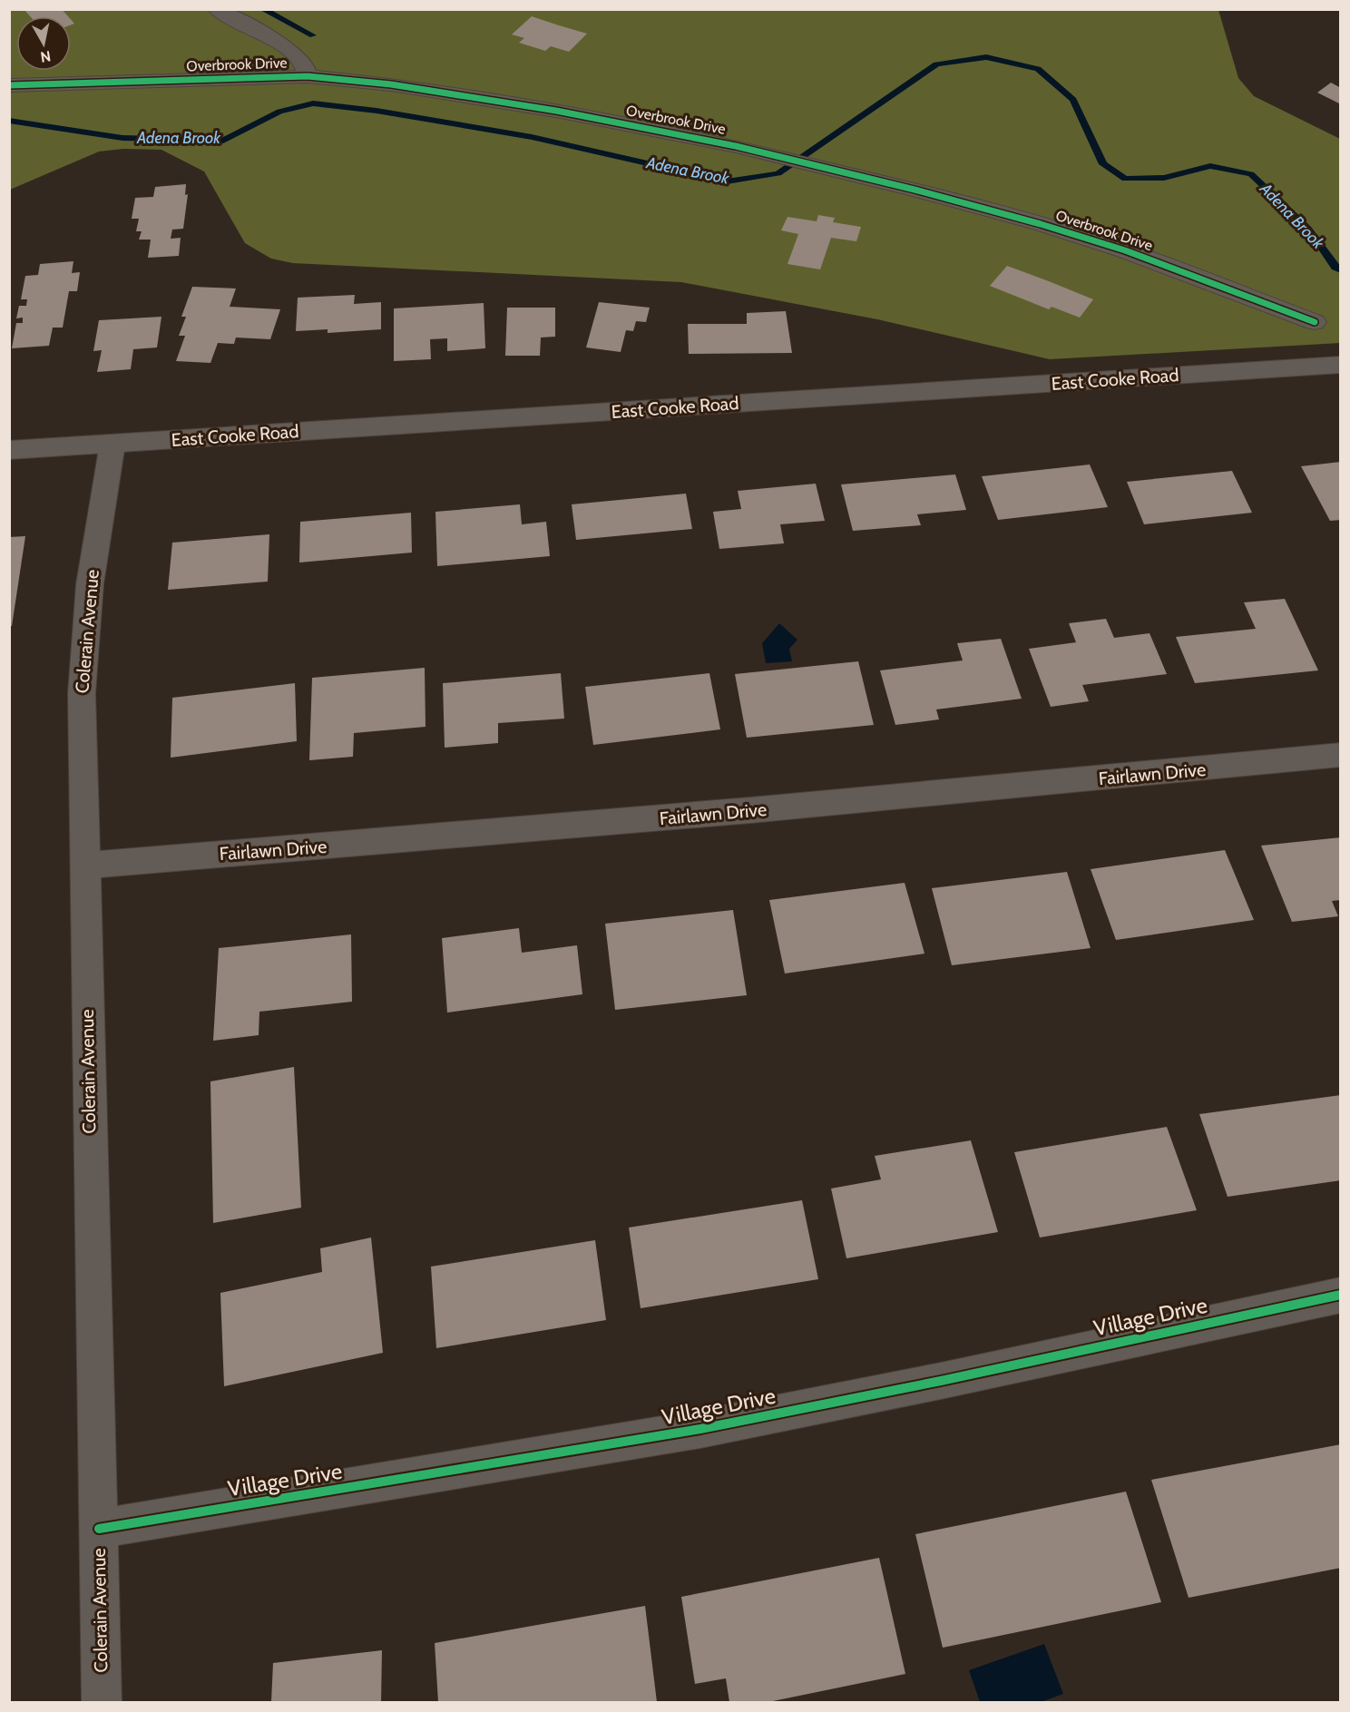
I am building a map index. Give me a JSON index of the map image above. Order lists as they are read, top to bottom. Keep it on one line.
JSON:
{"streets":{"street":["Overbrook Drive","East Cooke Road","Colerain Avenue","Fairlawn Drive","Village Drive"]},"crossings":[["East Cooke Road","Colerain Avenue"],["Colerain Avenue","Fairlawn Drive"],["Colerain Avenue","Village Drive"]],"water":["Adena Brook"],"north":"bottom"}
